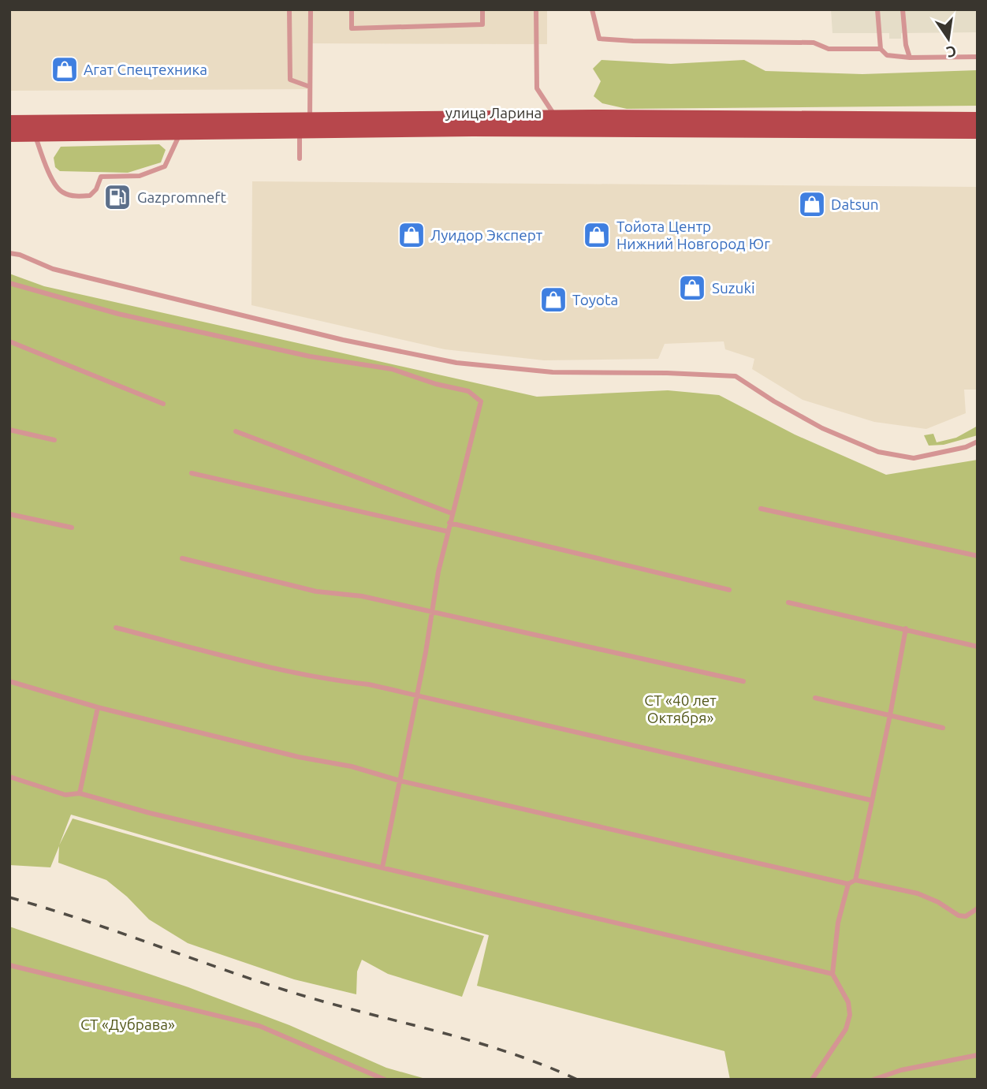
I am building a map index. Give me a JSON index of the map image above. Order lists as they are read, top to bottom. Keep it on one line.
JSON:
{"streets":{"main road":["улица Ларина"]},"parks":["СТ «40 лет Октября»","СТ «Дубрава»"],"places":{"shop":["Агат Спецтехника","Datsun","Луидор Эксперт","Тойота Центр Нижний Новгород Юг","Suzuki","Toyota"],"fuel station":["Gazpromneft"]},"north":"bottom"}
